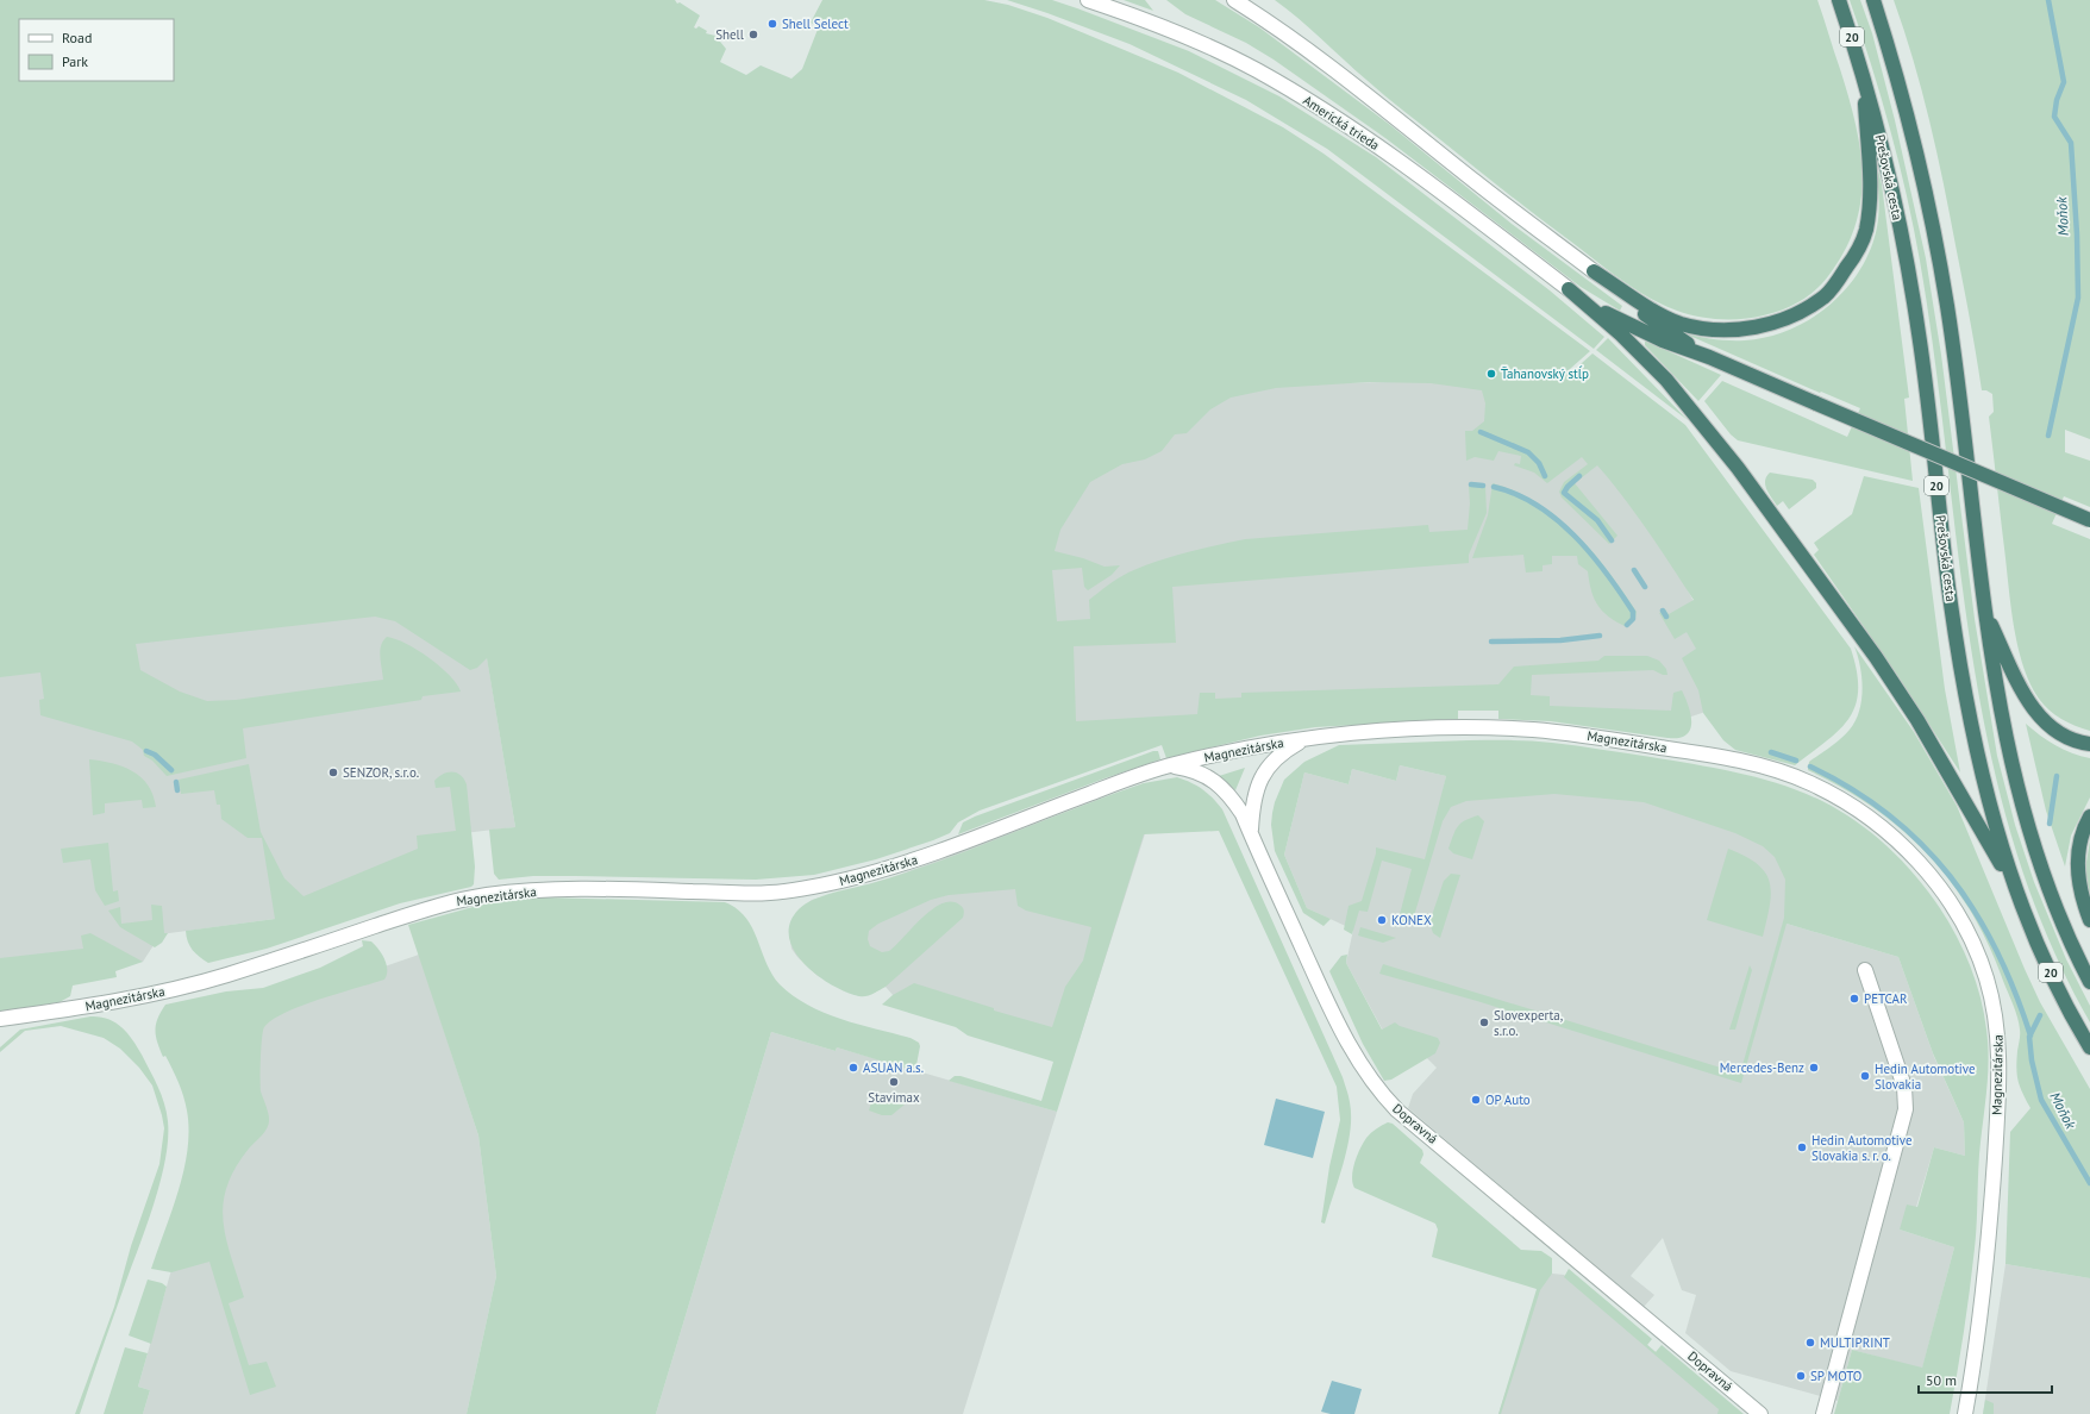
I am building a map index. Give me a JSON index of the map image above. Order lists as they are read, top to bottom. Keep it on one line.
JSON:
{"streets":{"highway":["20","Prešovská cesta"],"street":["Americká trieda","Magnezitárska","Dopravná"]},"crossings":[["Magnezitárska","Dopravná"]],"water":["Moňok"],"places":["Shell Select","Shell","Ťahanovský stĺp","SENZOR, s.r.o.","KONEX","PETCAR","Slovexperta, s.r.o.","ASUAN a.s.","Mercedes-Benz","Hedin Automotive Slovakia","Stavimax","OP Auto","Hedin Automotive Slovakia s. r. o.","MULTIPRINT","SP MOTO"],"legend":["Road","Park"],"scale_bar":"50 m"}
